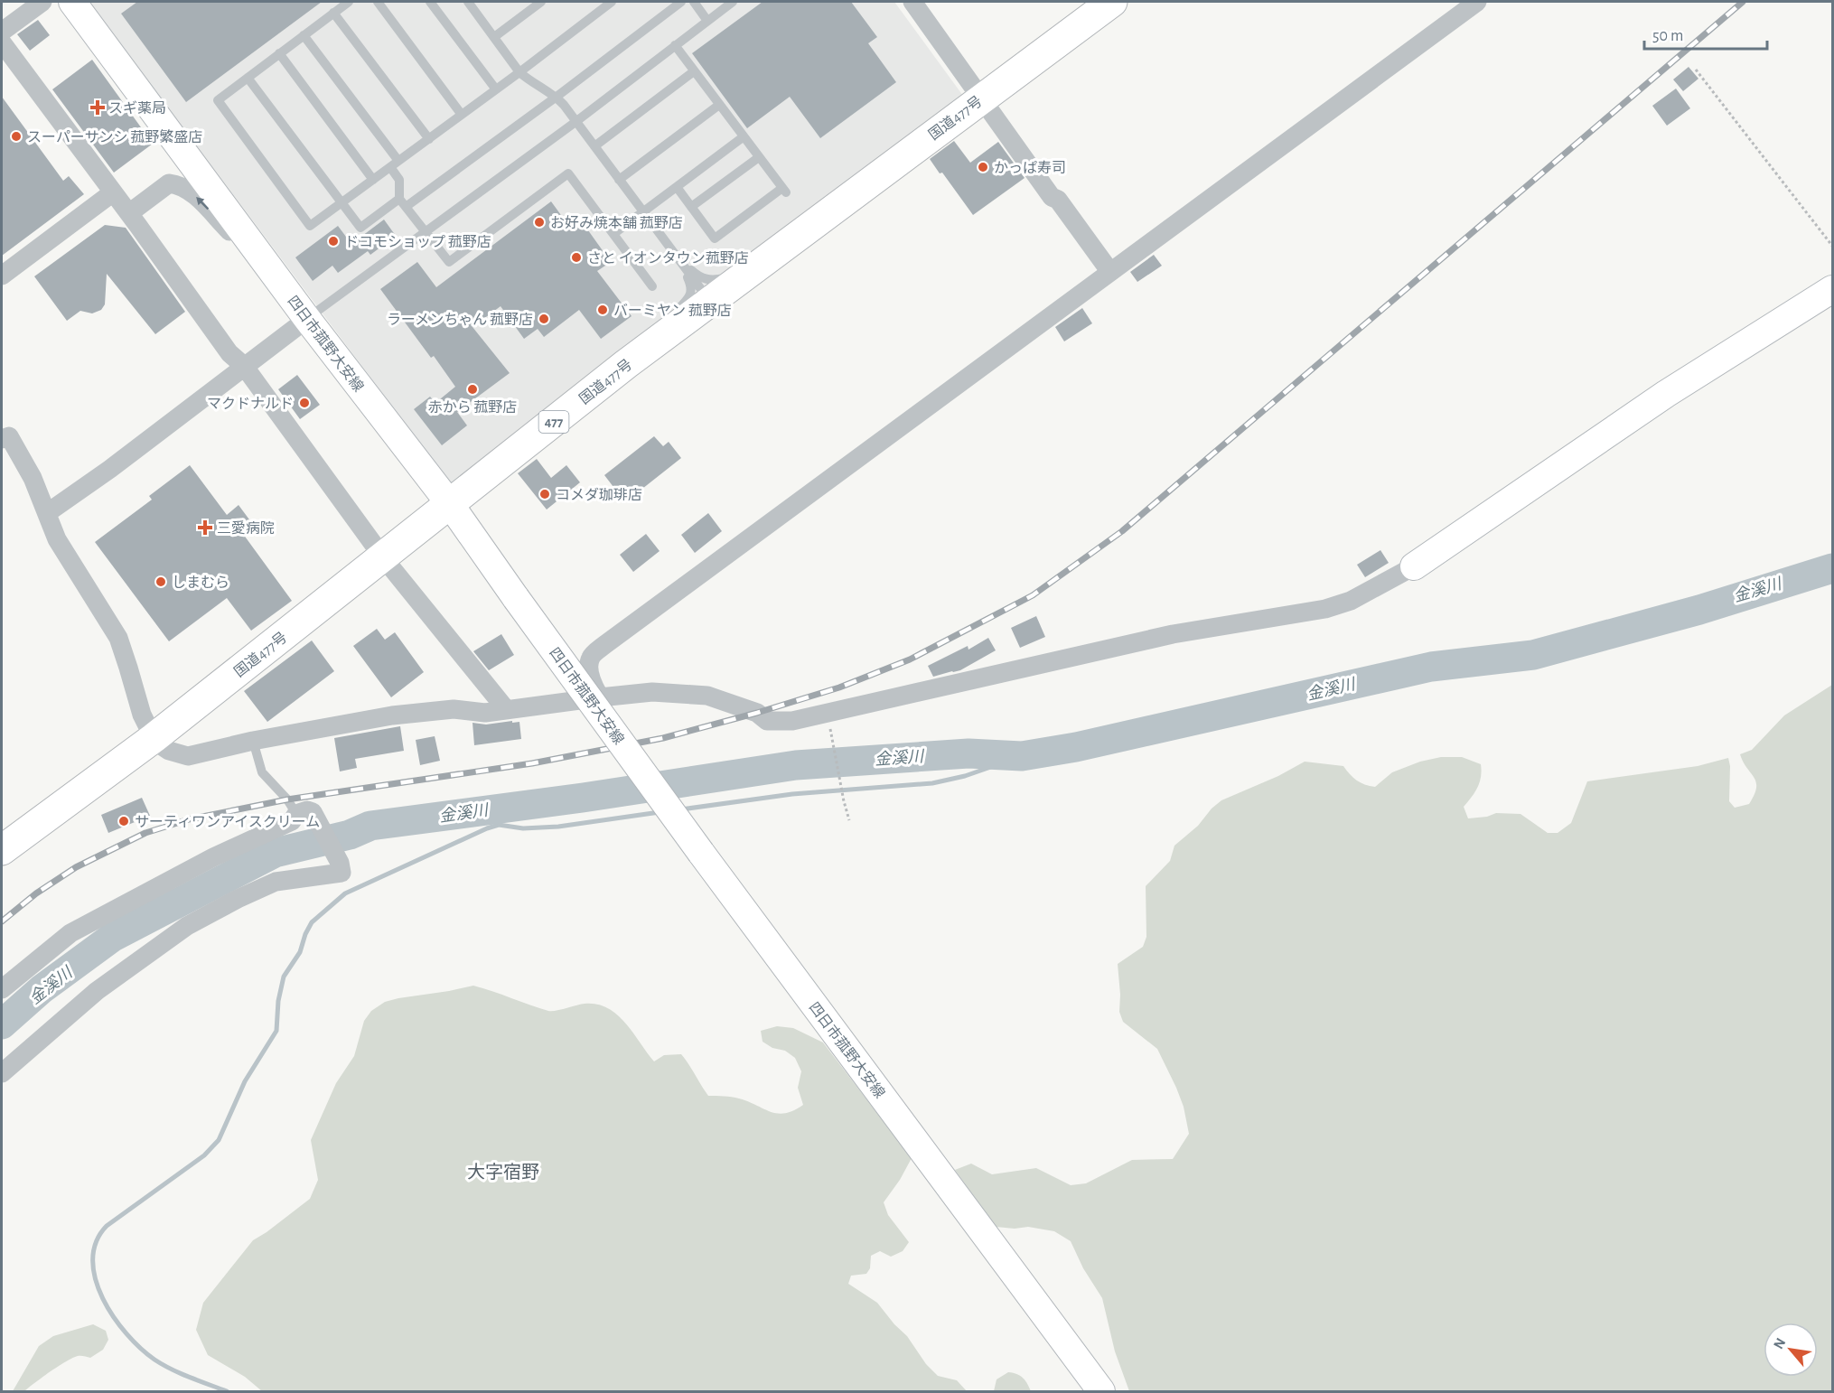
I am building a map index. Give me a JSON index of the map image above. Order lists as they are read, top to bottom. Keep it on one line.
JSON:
{"streets":{"highway":["国道477号","477"],"main road":["四日市菰野大安線"]},"crossings":[["国道477号","四日市菰野大安線"]],"districts":["大字宿野"],"water":["金溪川"],"places":{"health":["スギ薬局","三愛病院"],"other":["スーパーサンシ 菰野繁盛店","かっぱ寿司","お好み焼本舗 菰野店","ドコモショップ 菰野店","さと イオンタウン菰野店","バーミヤン 菰野店","ラーメンちゃん 菰野店","赤から 菰野店","マクドナルド","コメダ珈琲店","しまむら","サーティワンアイスクリーム"]},"scale_bar":"50 m","north":"top left"}
